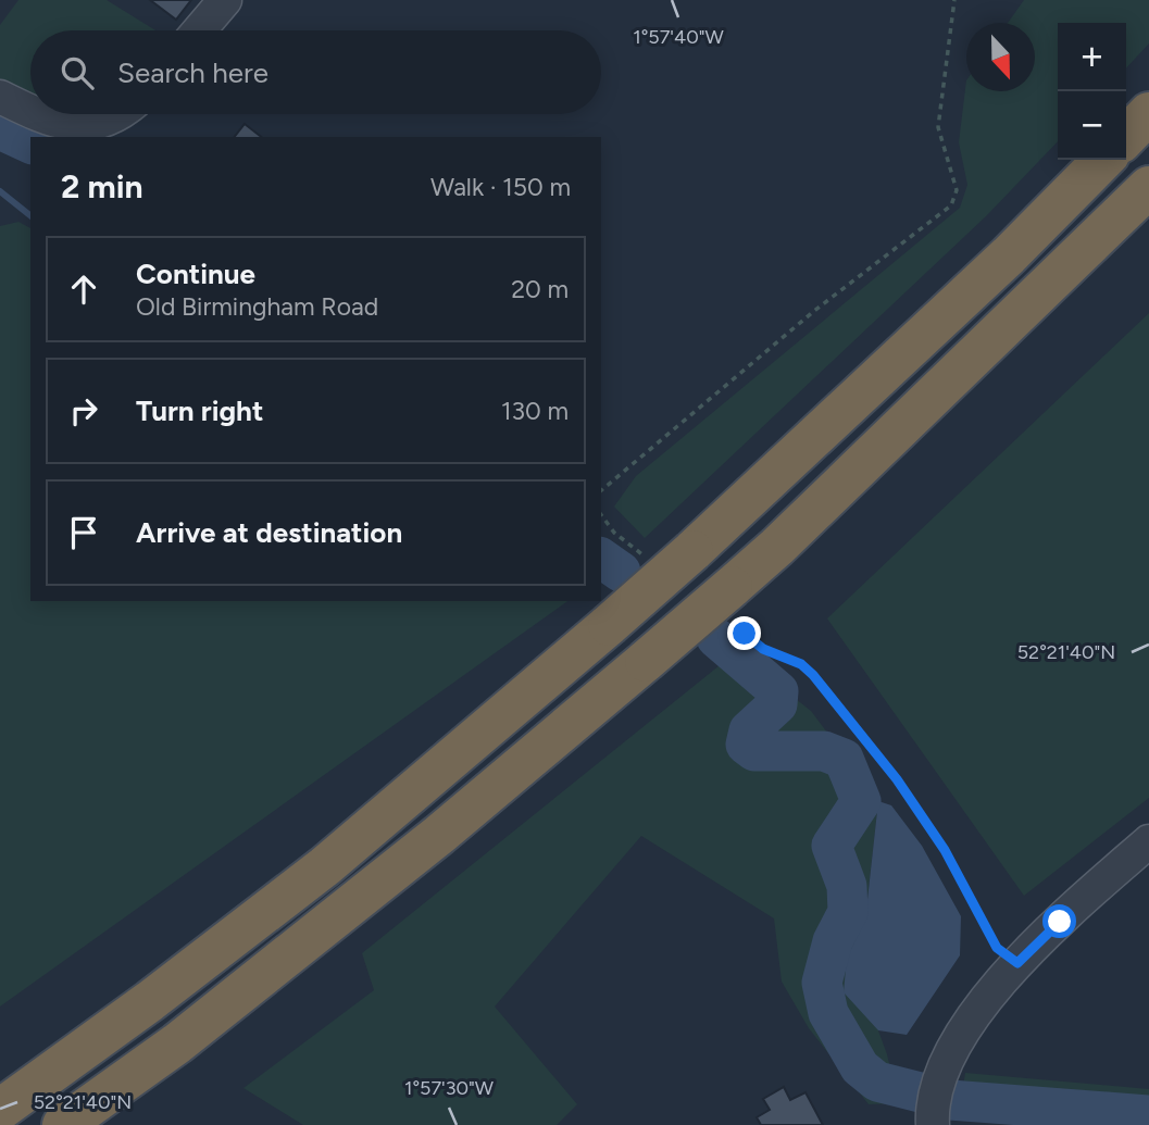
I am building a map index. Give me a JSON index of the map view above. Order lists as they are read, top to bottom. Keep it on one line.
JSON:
{"north":"bottom","page":{"map_buttons":["+","−"],"search":"Search here","heading":["2 min","Walk · 150 m"],"list":[["Continue","Old Birmingham Road","20 m"],["Turn right","130 m"],"Arrive at destination"]},"coordinates":["1°57'40\"W","52°21'40\"N","1°57'30\"W"]}
